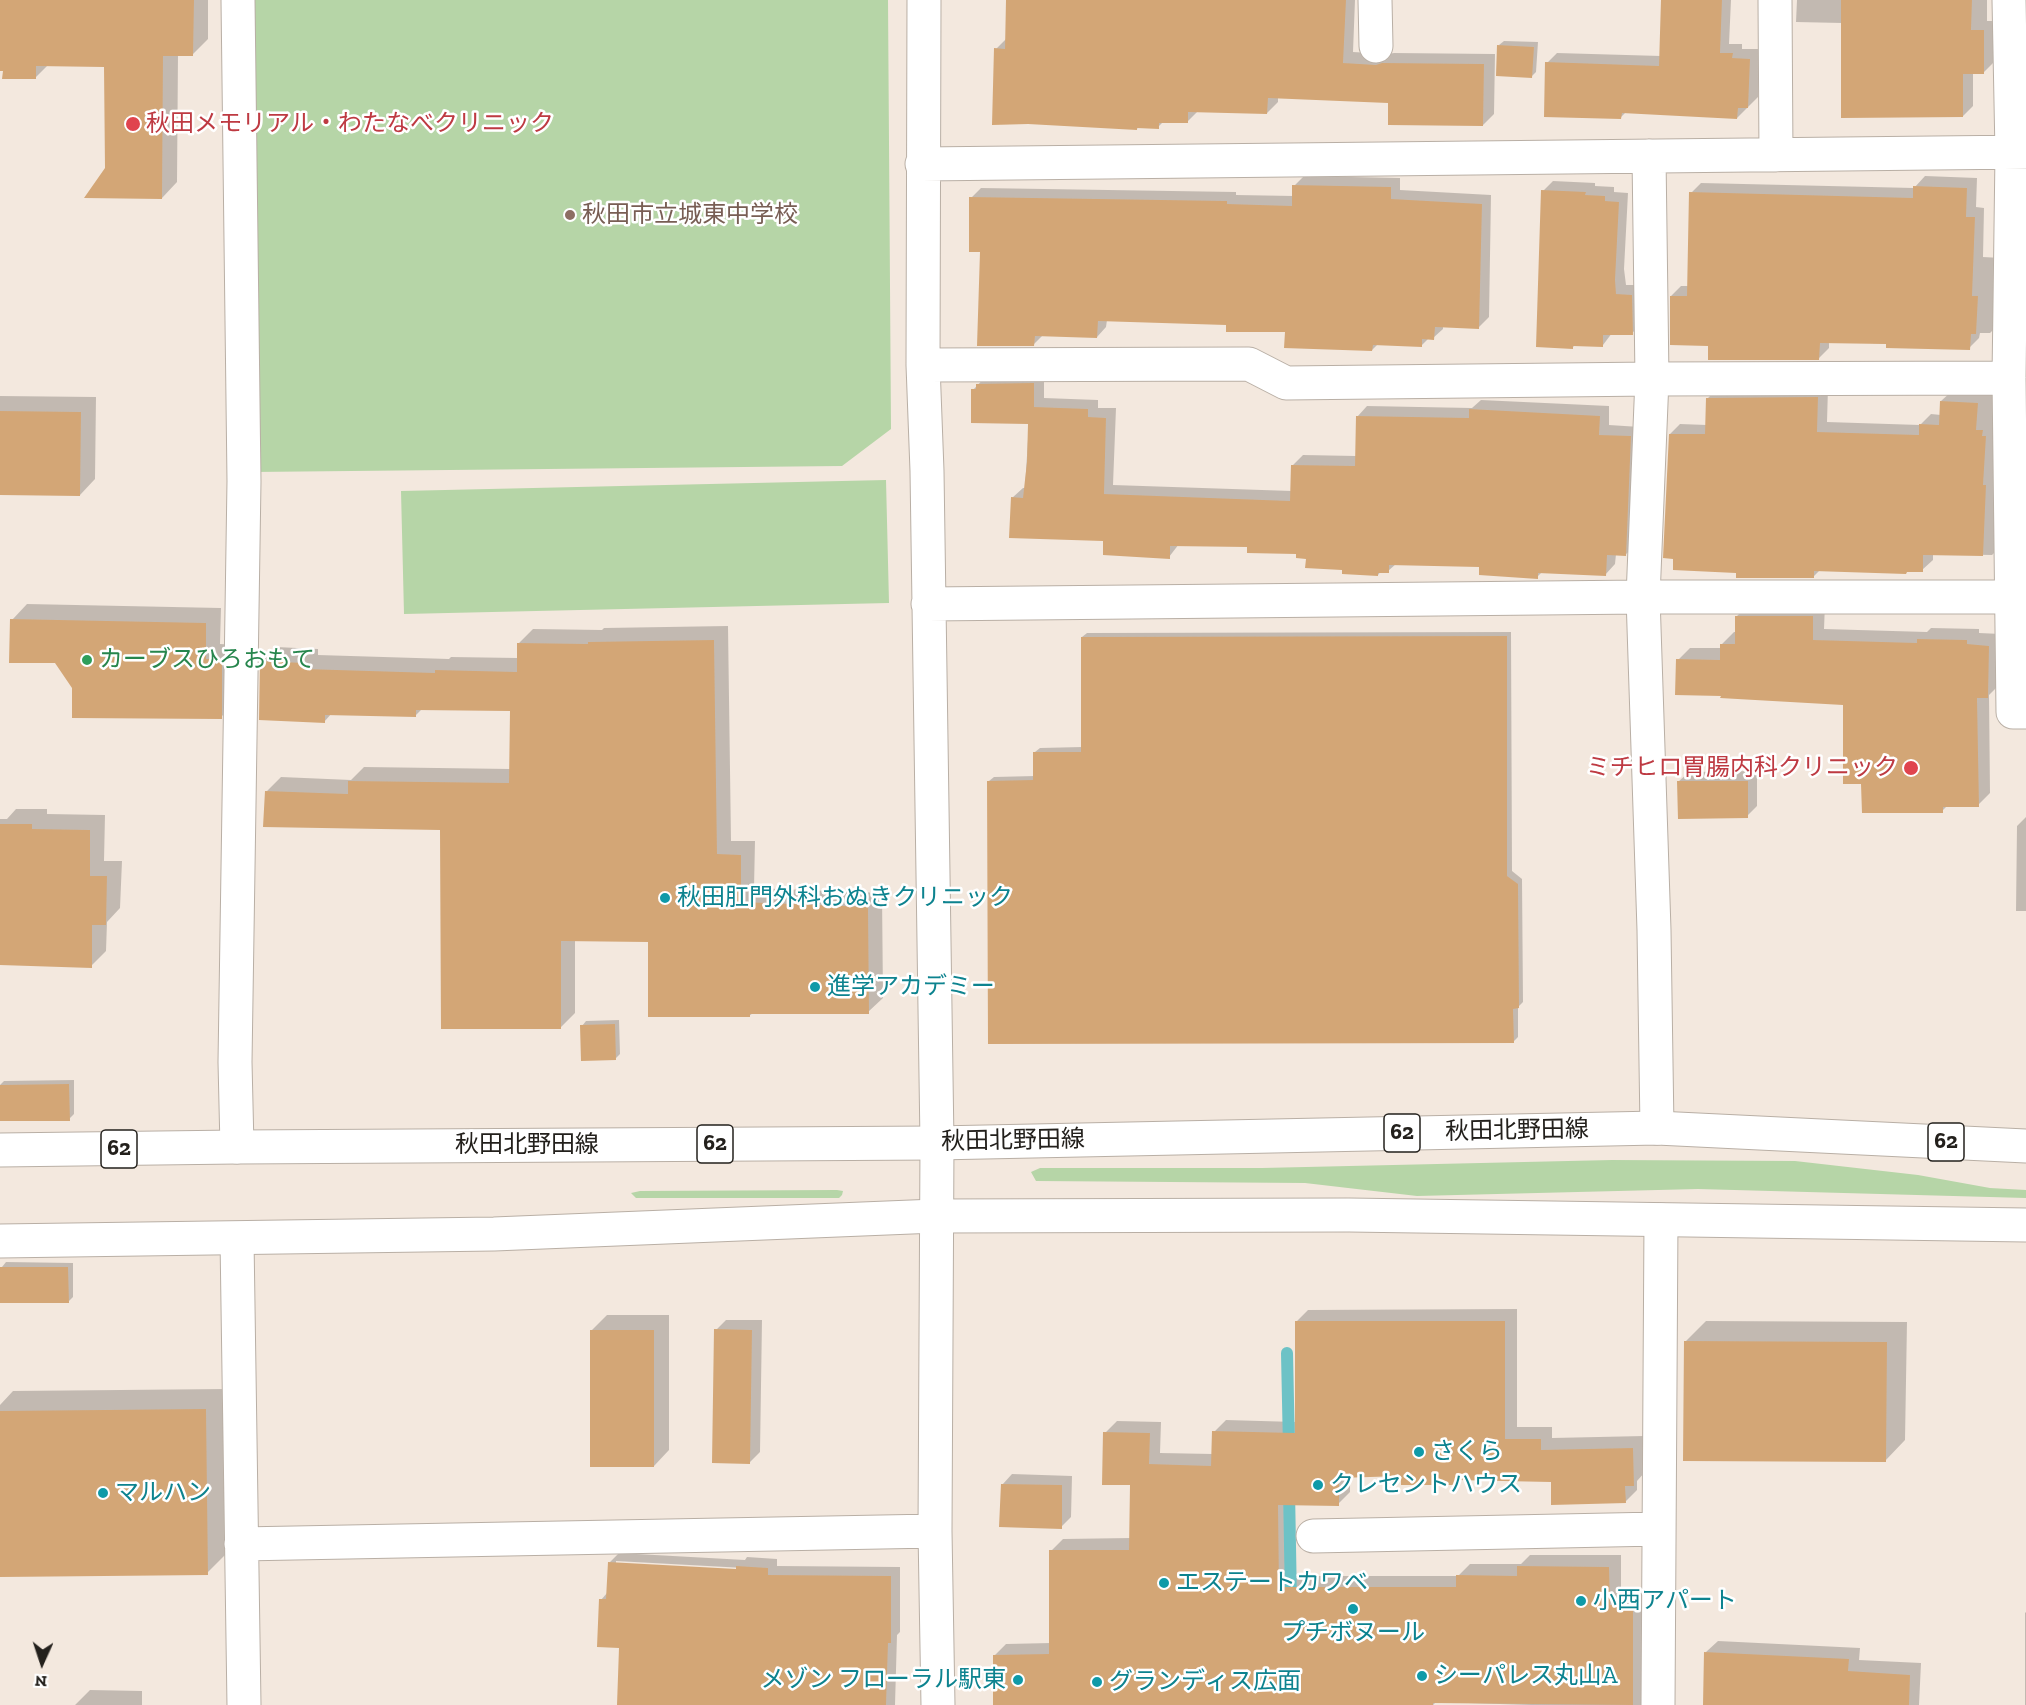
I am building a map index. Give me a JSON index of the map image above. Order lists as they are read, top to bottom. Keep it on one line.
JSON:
{"streets":{"street":["秋田北野田線","62"]},"places":["秋田メモリアル・わたなべクリニック","秋田市立城東中学校","カーブスひろおもて","ミチヒロ胃腸内科クリニック","秋田肛門外科おぬきクリニック","進学アカデミー","さくら","クレセントハウス","マルハン","エステートカワベ","小西アパート","プチボヌール","シーパレス丸山A","メゾン フローラル駅東","グランディス広面"],"north":"bottom"}
